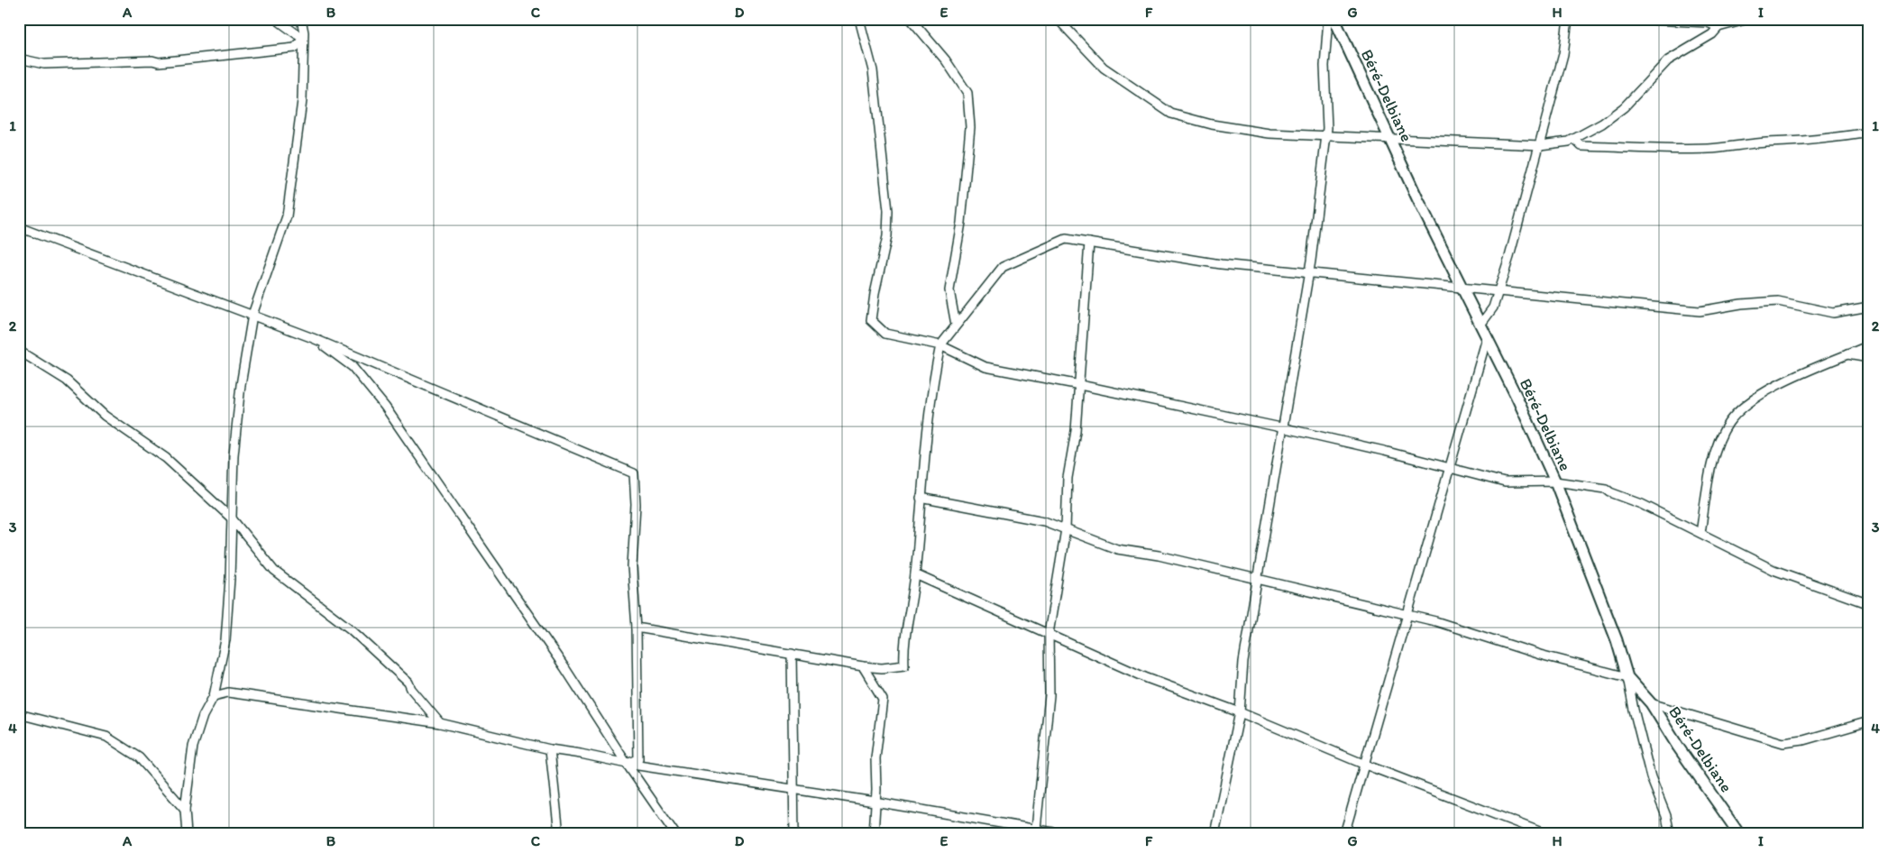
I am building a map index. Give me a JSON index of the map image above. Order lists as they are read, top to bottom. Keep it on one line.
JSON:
{"streets":{"street":["Béré-Delbiane"]},"grid":{"columns":["A","B","C","D","E","F","G","H","I"],"rows":["1","2","3","4"]}}
